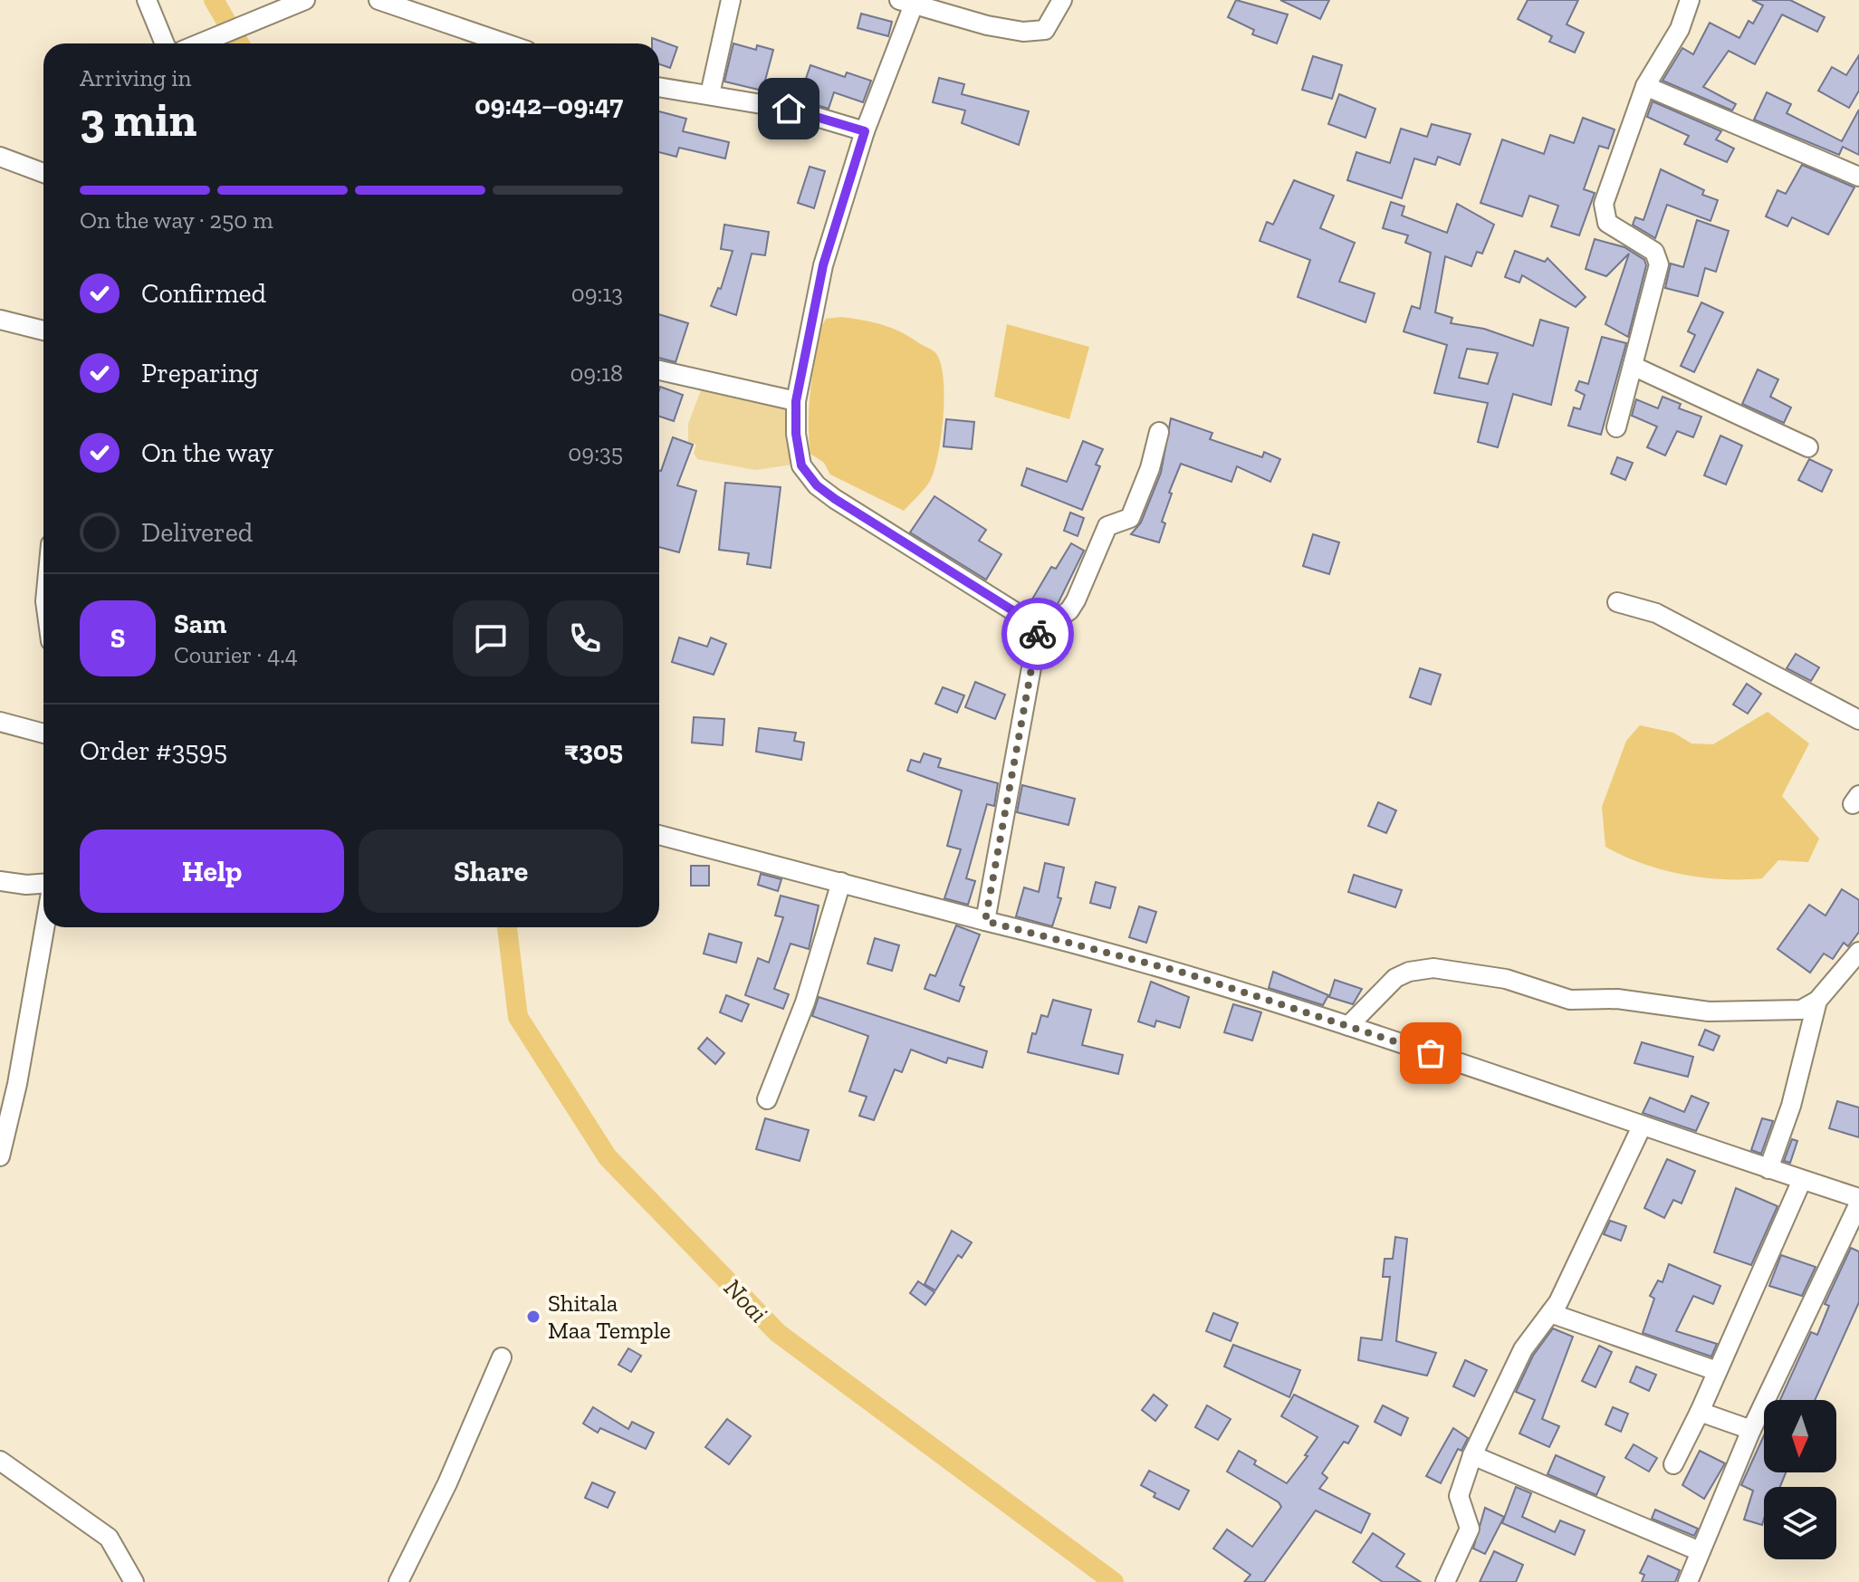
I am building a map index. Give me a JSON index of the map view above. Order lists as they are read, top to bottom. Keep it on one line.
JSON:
{"water":["Noai"],"places":["Shitala Maa Temple"],"north":"bottom","page":{"heading":["3 min","Arriving in","09:42–09:47"],"panel":["Sam","Courier · 4.4","Order #3595","₹305"],"bar":"On the way · 250 m","list":[["Confirmed","09:13"],["Preparing","09:18"],["On the way","09:35"],"Delivered"],"round":"S","buttons":["Help","Share"]}}
